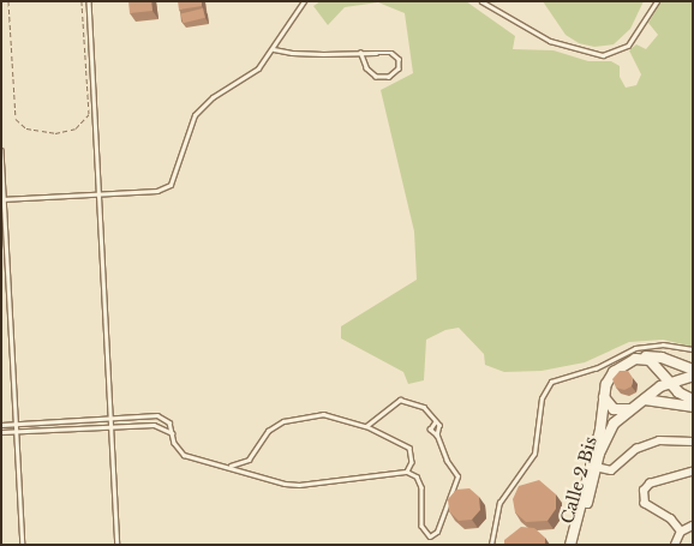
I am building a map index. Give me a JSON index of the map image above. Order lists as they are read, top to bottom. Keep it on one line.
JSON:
{"streets":{"street":["Calle 2 Bis"]}}
